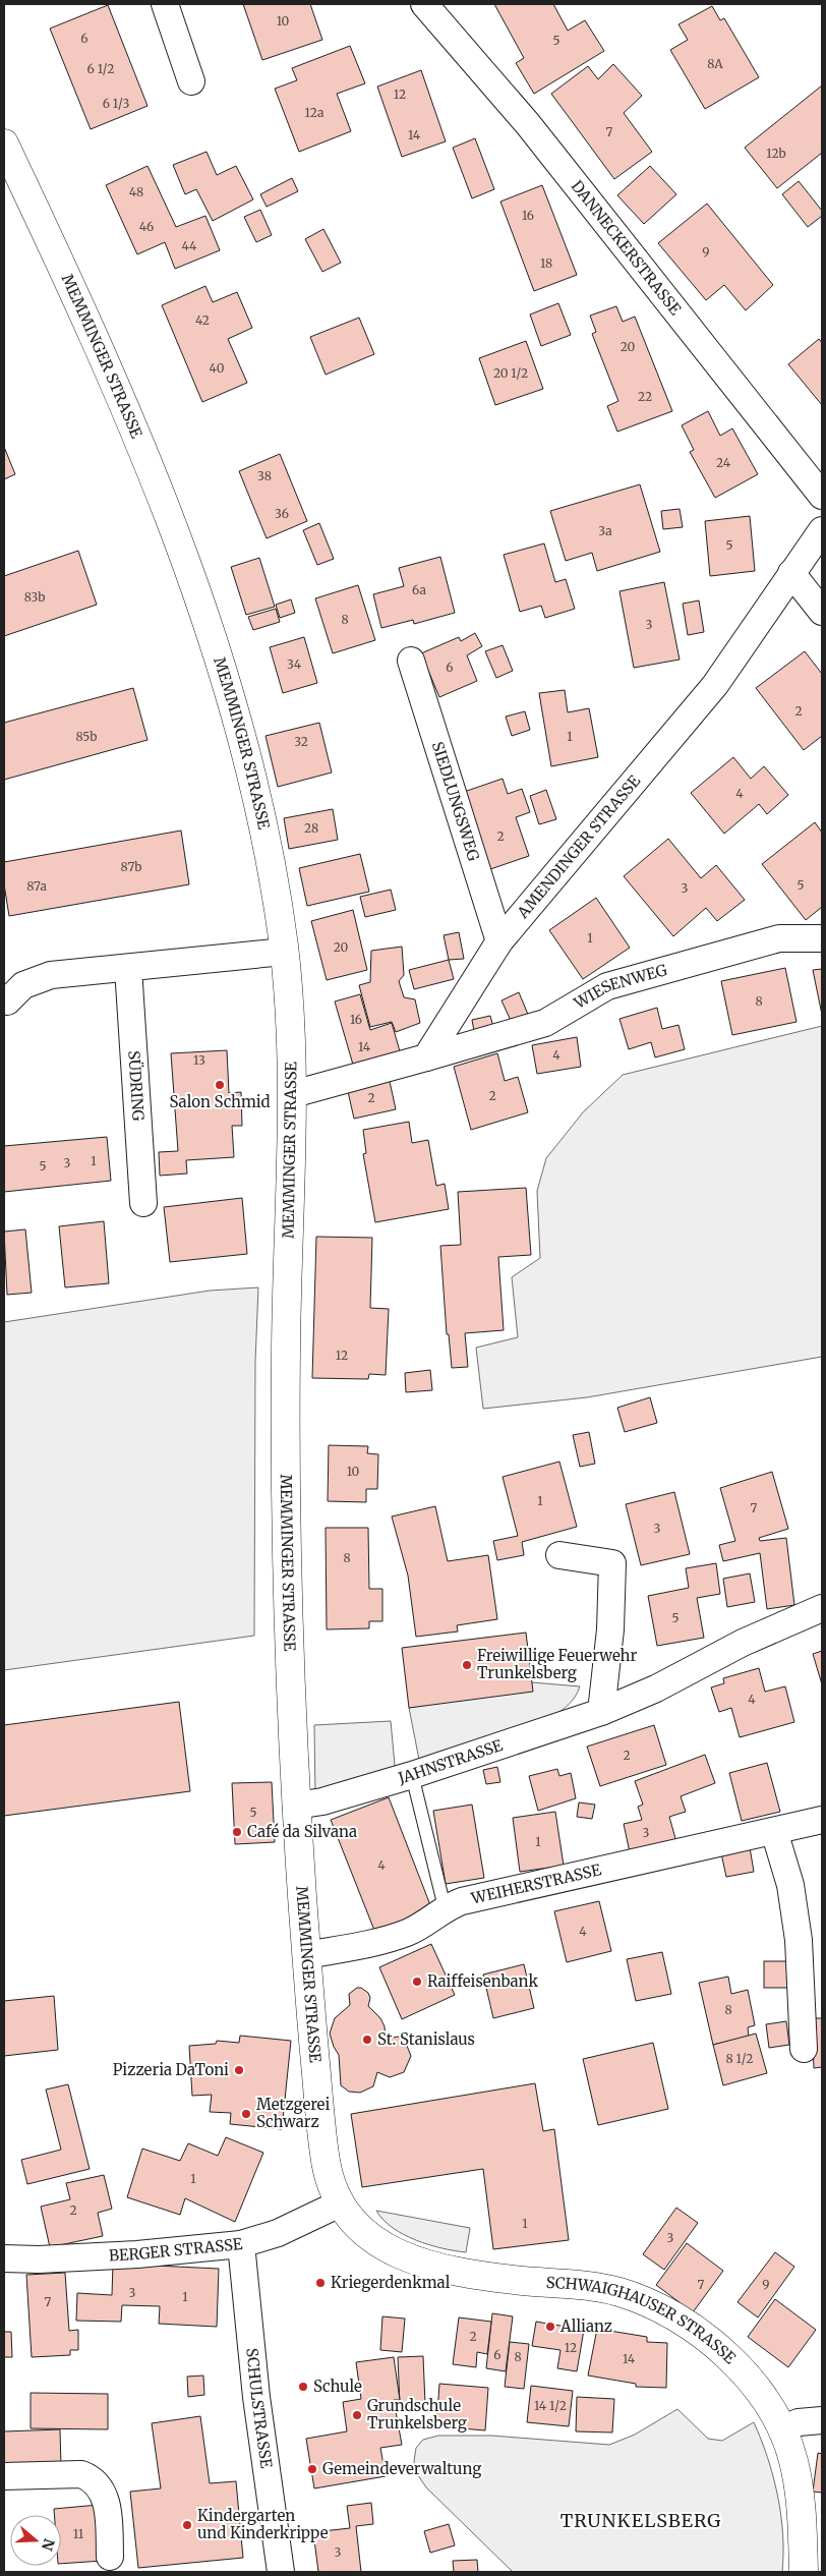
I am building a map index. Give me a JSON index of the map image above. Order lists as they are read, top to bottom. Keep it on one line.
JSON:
{"streets":{"street":["DANNECKERSTRASSE","MEMMINGER STRASSE","SIEDLUNGSWEG","AMENDINGER STRASSE","WIESENWEG","SÜDRING","JAHNSTRASSE","WEIHERSTRASSE","BERGER STRASSE","SCHWAIGHAUSER STRASSE","SCHULSTRASSE"]},"crossings":[["MEMMINGER STRASSE","JAHNSTRASSE"],["MEMMINGER STRASSE","WEIHERSTRASSE"],["MEMMINGER STRASSE","BERGER STRASSE"],["MEMMINGER STRASSE","SCHWAIGHAUSER STRASSE"],["SIEDLUNGSWEG","AMENDINGER STRASSE"],["AMENDINGER STRASSE","WIESENWEG"],["BERGER STRASSE","SCHWAIGHAUSER STRASSE"],["BERGER STRASSE","SCHULSTRASSE"]],"districts":["TRUNKELSBERG"],"places":["Salon Schmid","Freiwillige Feuerwehr Trunkelsberg","Café da Silvana","Raiffeisenbank","St. Stanislaus","Pizzeria DaToni","Metzgerei Schwarz","Kriegerdenkmal","Allianz","Schule","Grundschule Trunkelsberg","Gemeindeverwaltung","Kindergarten und Kinderkrippe"],"house_numbers":["10","6","5","8A","6 1/2","12","6 1/3","12a","7","14","12b","48","16","46","44","9","18","42","20","40","20 1/2","22","24","38","36","3a","5","6a","83b","8","3","34","6","2","85b","1","32","4","28","2","87b","5","87a","3","1","20","8","16","14","4","13","2","2","1","3","5","12","10","1","7","3","8","5","4","2","5","3","1","4","4","8","8 1/2","1","2","1","3","7","9","3","1","7","2","12","6","8","14","14 1/2","11","3"],"north":"right"}
